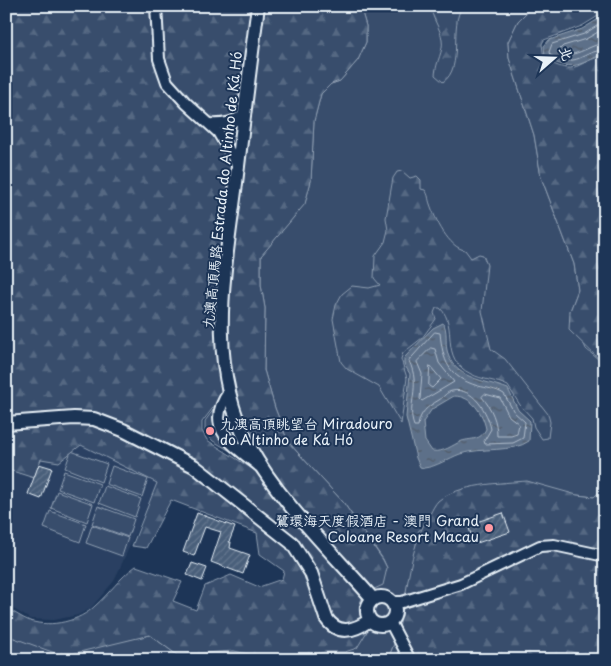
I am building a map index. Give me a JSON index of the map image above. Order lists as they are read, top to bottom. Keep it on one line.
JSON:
{"streets":{"main road":["九澳高頂馬路 Estrada do Altinho de Ká Hó"]},"places":["九澳高頂眺望台 Miradouro do Altinho de Ká Hó","鷺環海天度假酒店 - 澳門 Grand Coloane Resort Macau"],"north":"right"}
